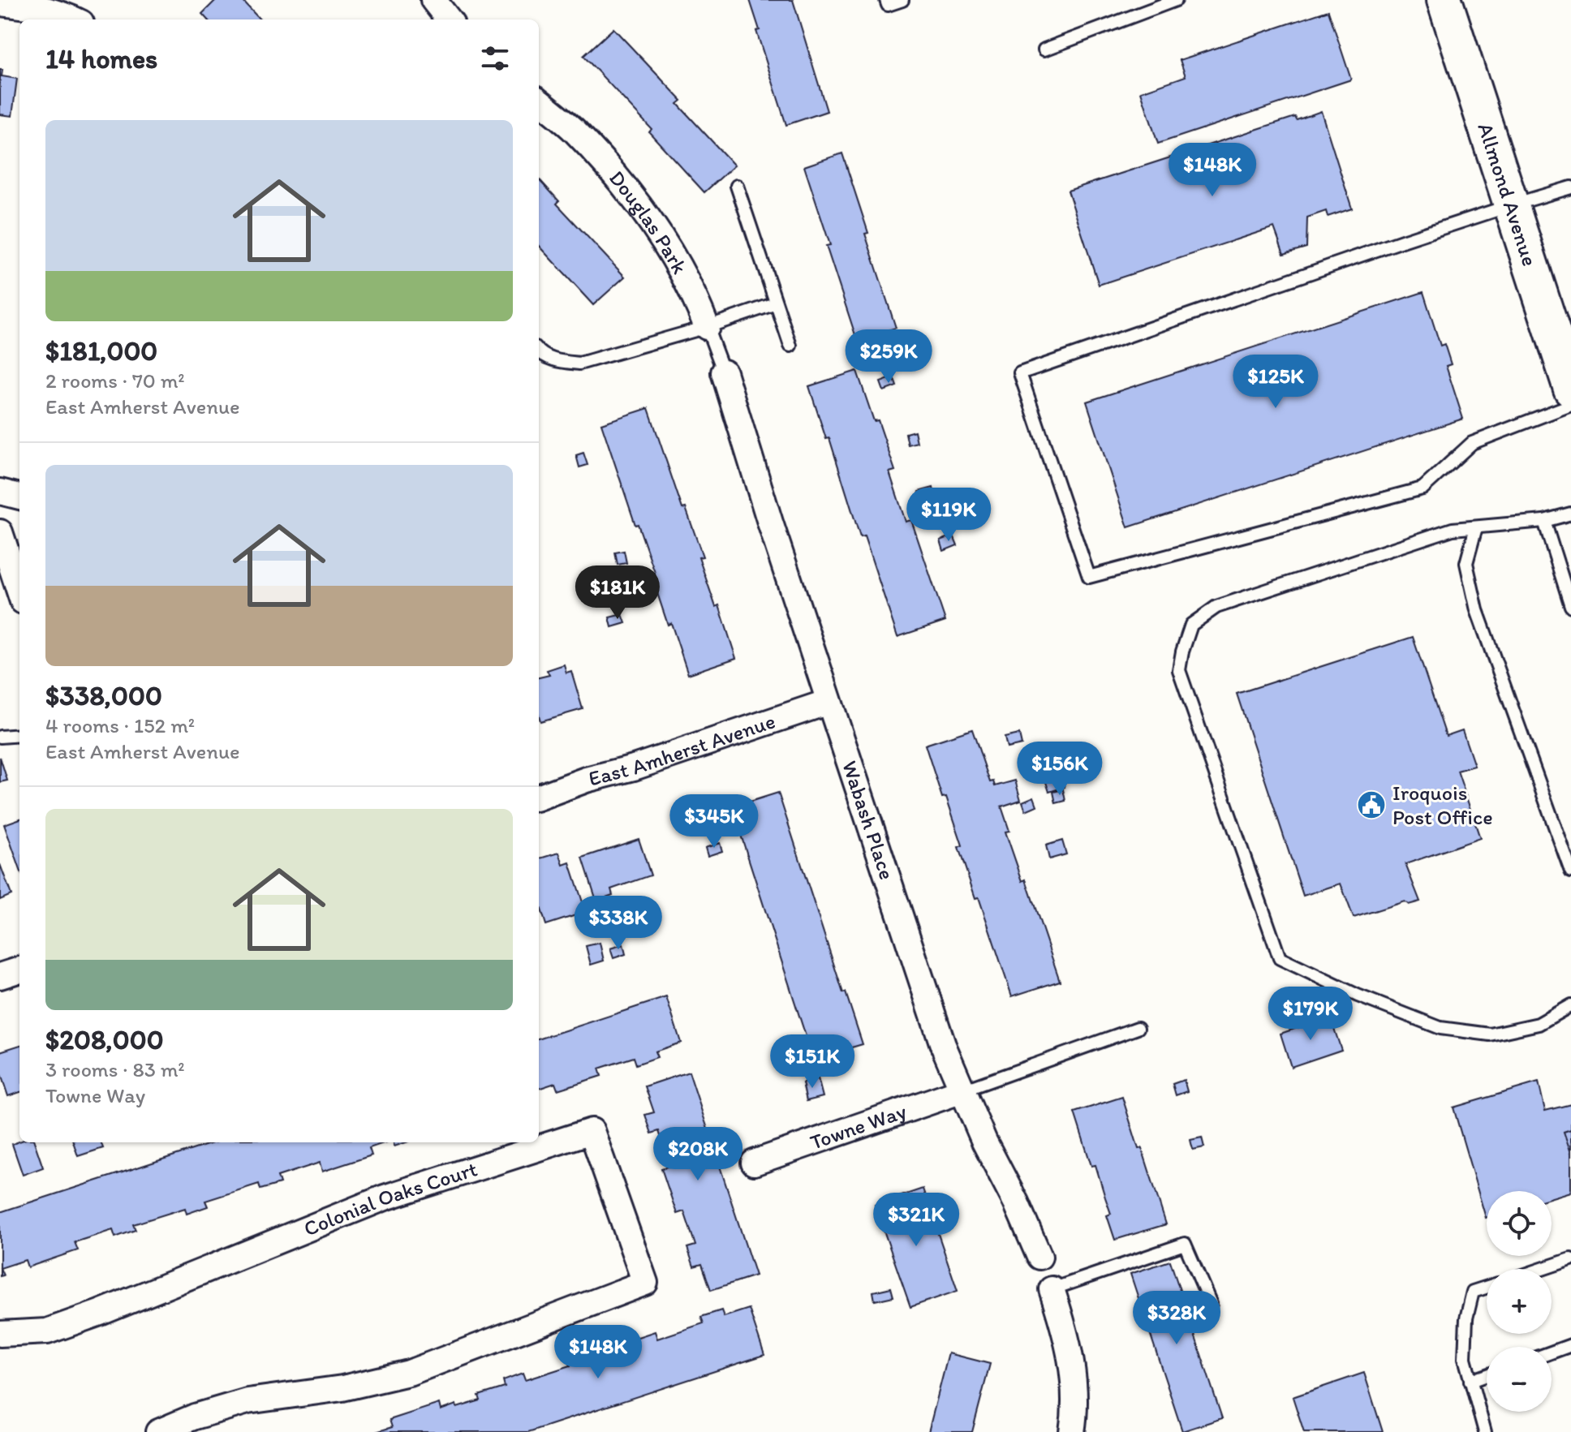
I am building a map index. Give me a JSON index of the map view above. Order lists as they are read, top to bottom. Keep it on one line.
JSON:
{"streets":{"street":["Allmond Avenue","Douglas Park","East Amherst Avenue","Wabash Place","Towne Way","Colonial Oaks Court"]},"crossings":[["Douglas Park","Wabash Place"],["East Amherst Avenue","Wabash Place"],["Wabash Place","Towne Way"]],"places":{"public building":["Iroquois Post Office"]},"page":{"heading":"14 homes","list":[{"name":"$181,000","note":"2 rooms · 70 m² · East Amherst Avenue"},{"name":"$338,000","note":"4 rooms · 152 m² · East Amherst Avenue"},{"name":"$208,000","note":"3 rooms · 83 m² · Towne Way"}],"price":["$148K","$259K","$125K","$119K","$181K","$156K","$345K","$338K","$179K","$151K","$208K","$321K","$328K","$148K"],"map_buttons":["+","−"]}}
